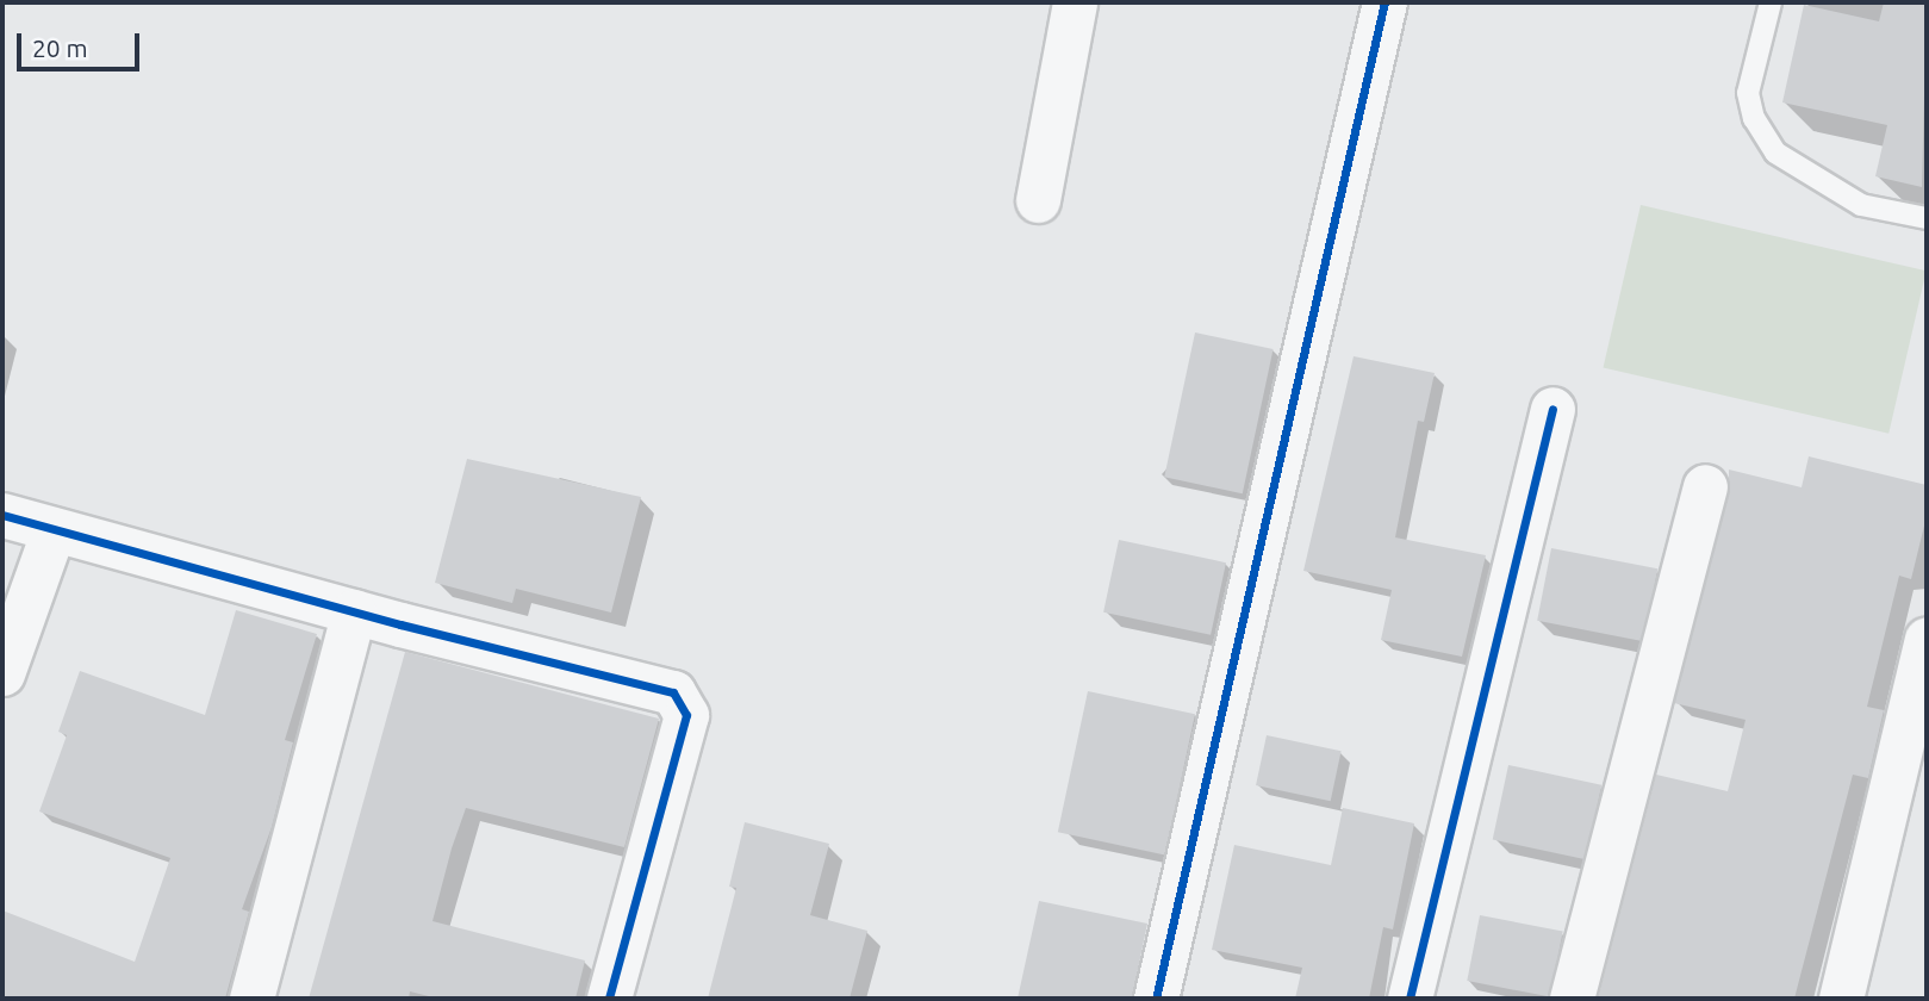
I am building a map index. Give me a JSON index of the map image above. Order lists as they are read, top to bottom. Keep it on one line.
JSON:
{"scale_bar":"20 m"}
